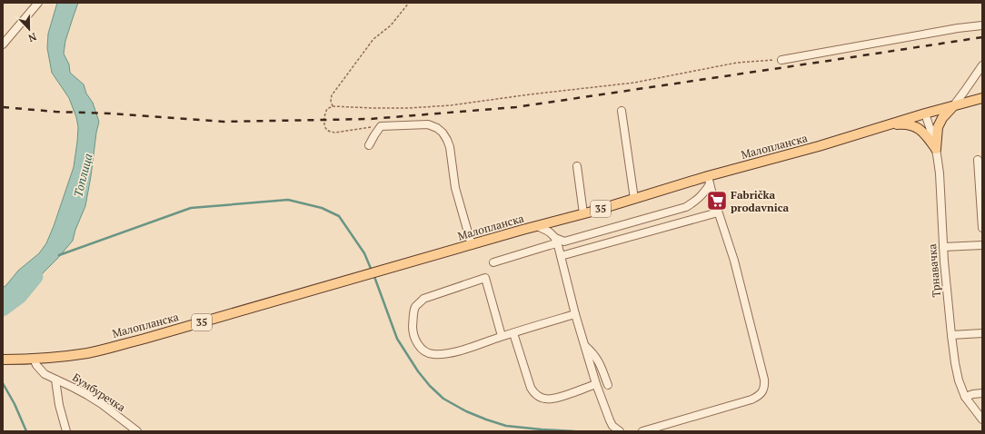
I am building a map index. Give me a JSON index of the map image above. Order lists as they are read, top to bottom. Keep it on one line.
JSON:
{"streets":{"main road":["Малопланска","35"],"street":["Трнавачка","Бумбуречка"]},"crossings":[["Малопланска","Трнавачка"],["Малопланска","Бумбуречка"]],"water":["Топлица"],"places":{"supermarket":["Fabrička prodavnica"]},"north":"bottom"}
